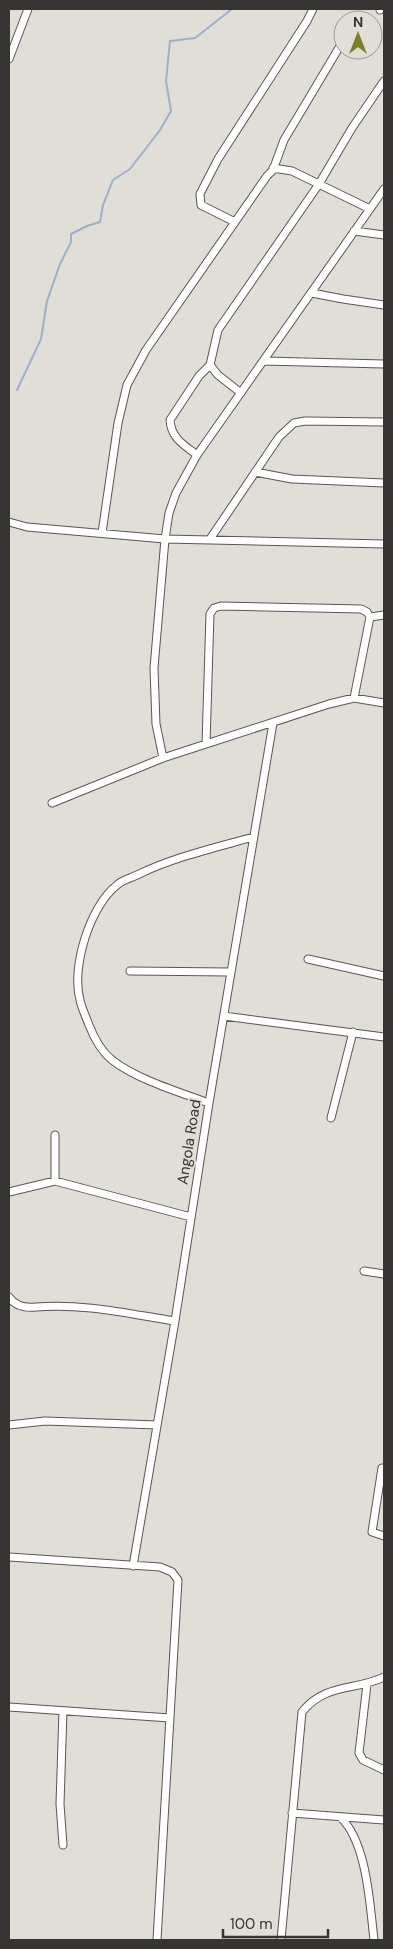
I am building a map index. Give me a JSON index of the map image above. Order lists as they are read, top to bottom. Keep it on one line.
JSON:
{"streets":{"street":["Angola Road"]},"scale_bar":"100 m","north":"top"}
